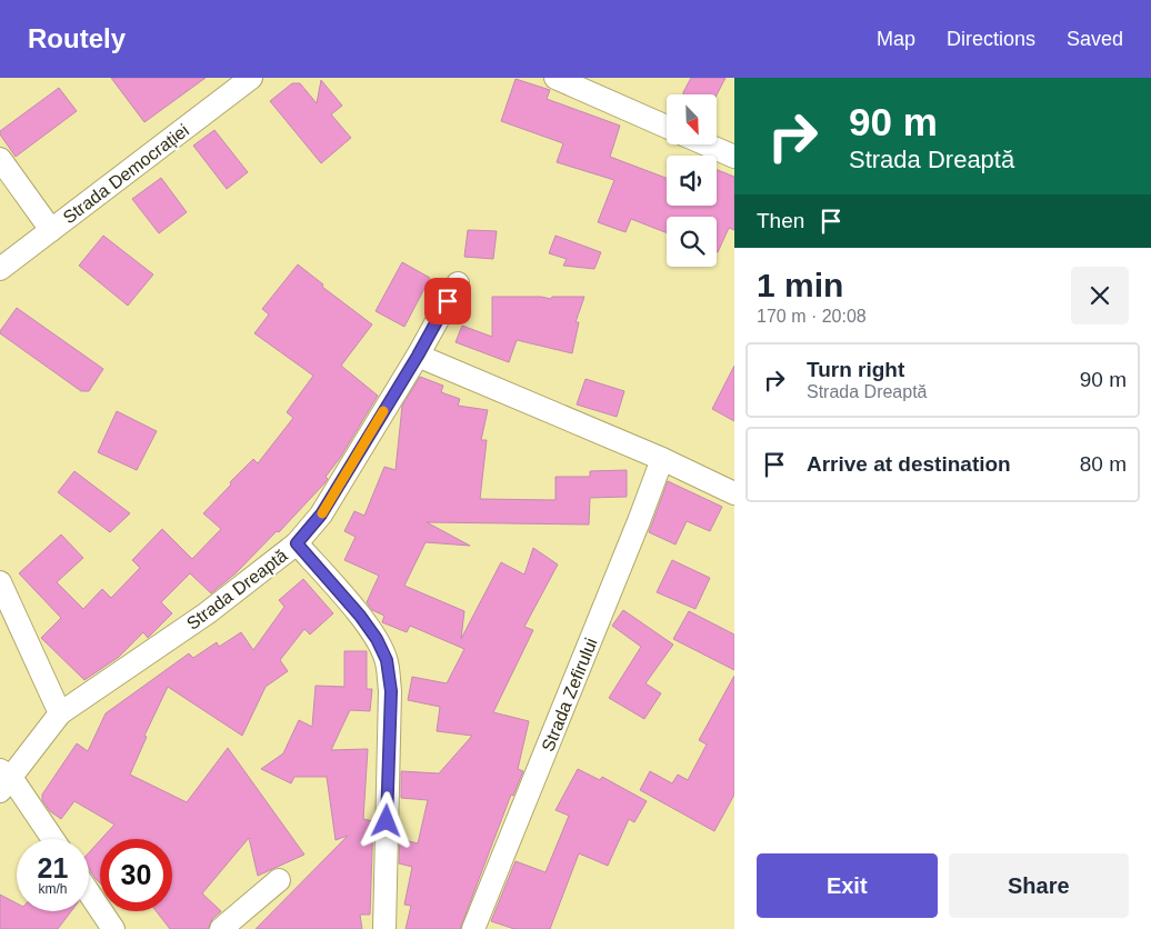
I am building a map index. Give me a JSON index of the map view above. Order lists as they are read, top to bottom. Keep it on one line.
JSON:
{"streets":{"street":["Strada Democrației","Strada Dreaptă","Strada Zefirului"]},"north":"bottom right","page":{"header":"Routely","nav":["Map","Directions","Saved"],"turn":["90 m","Strada Dreaptă"],"then":"Then","heading":["1 min","170 m · 20:08"],"list":[{"name":"Turn right","note":"Strada Dreaptă","value":"90 m"},{"name":"Arrive at destination","value":"80 m"}],"speed":"21 km/h","limit":"30","buttons":["Exit","Share"]}}
